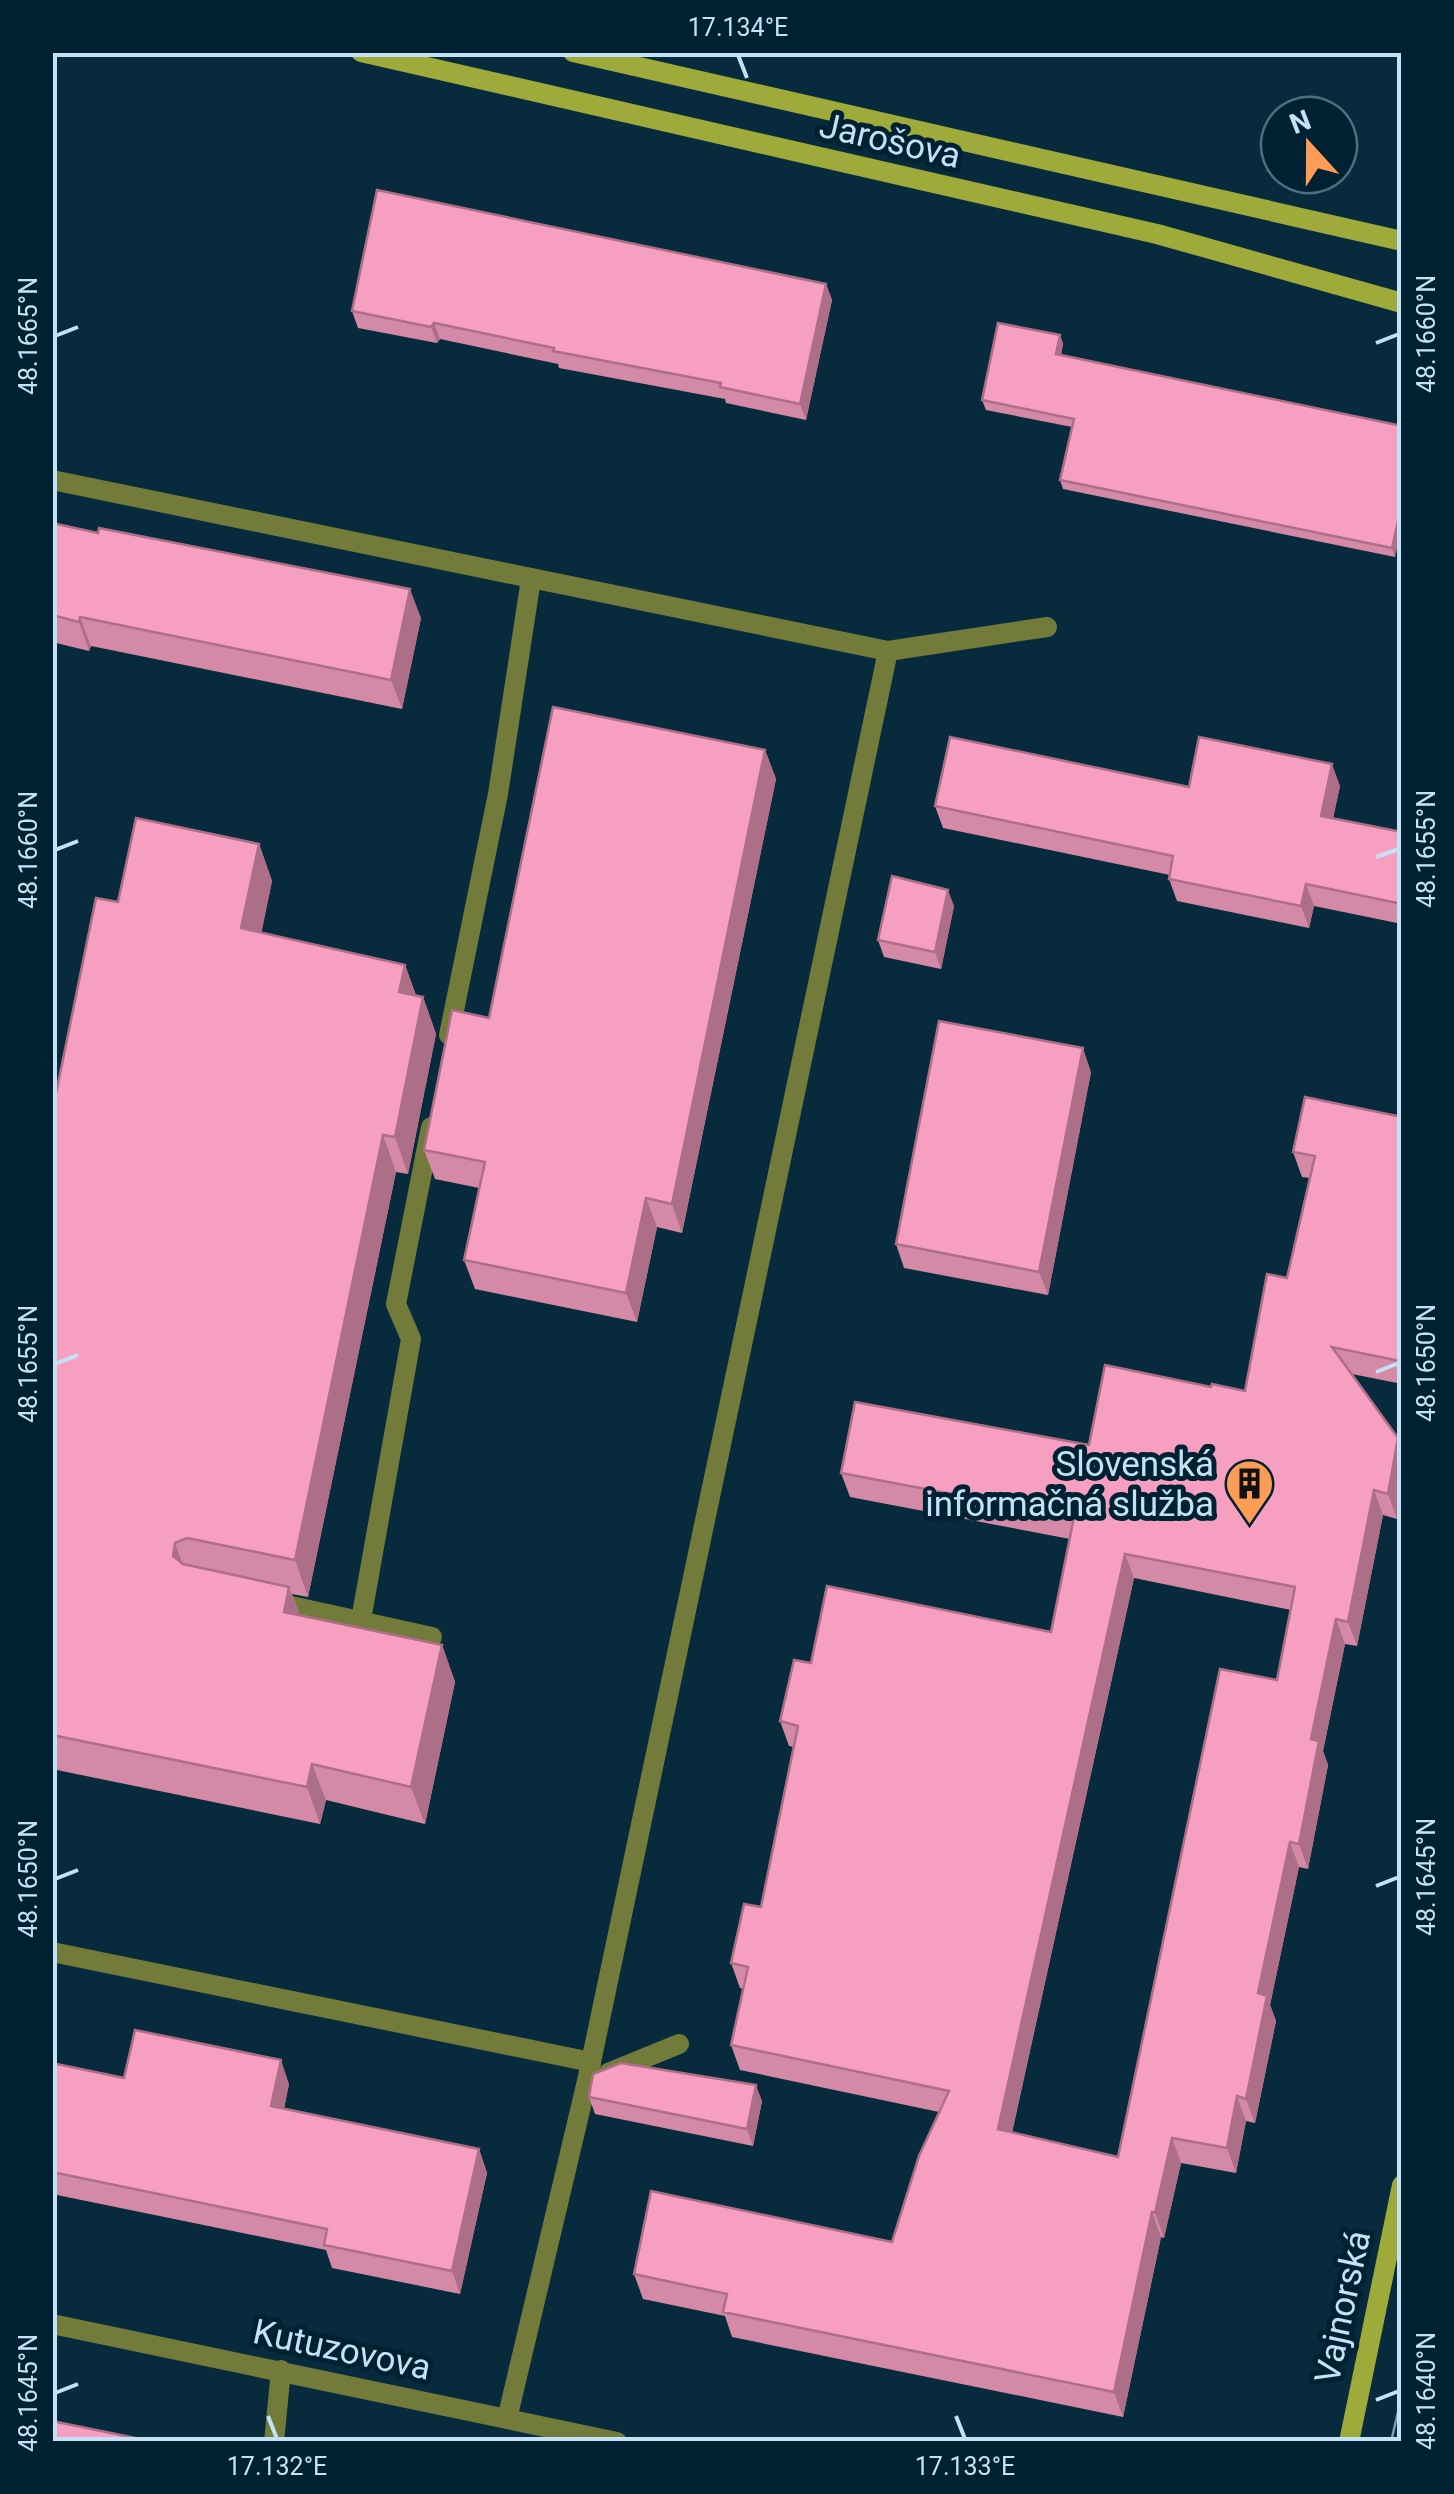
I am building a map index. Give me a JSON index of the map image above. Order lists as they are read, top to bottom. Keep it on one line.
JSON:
{"streets":{"main road":["Jarošova","Vajnorská"],"street":["Kutuzovova"]},"places":{"building":["Slovenská informačná služba"]},"north":"top","coordinates":["17.134°E","48.1660°N","48.1665°N","48.1655°N","48.1650°N","48.1645°N","48.1640°N","17.132°E","17.133°E"]}
